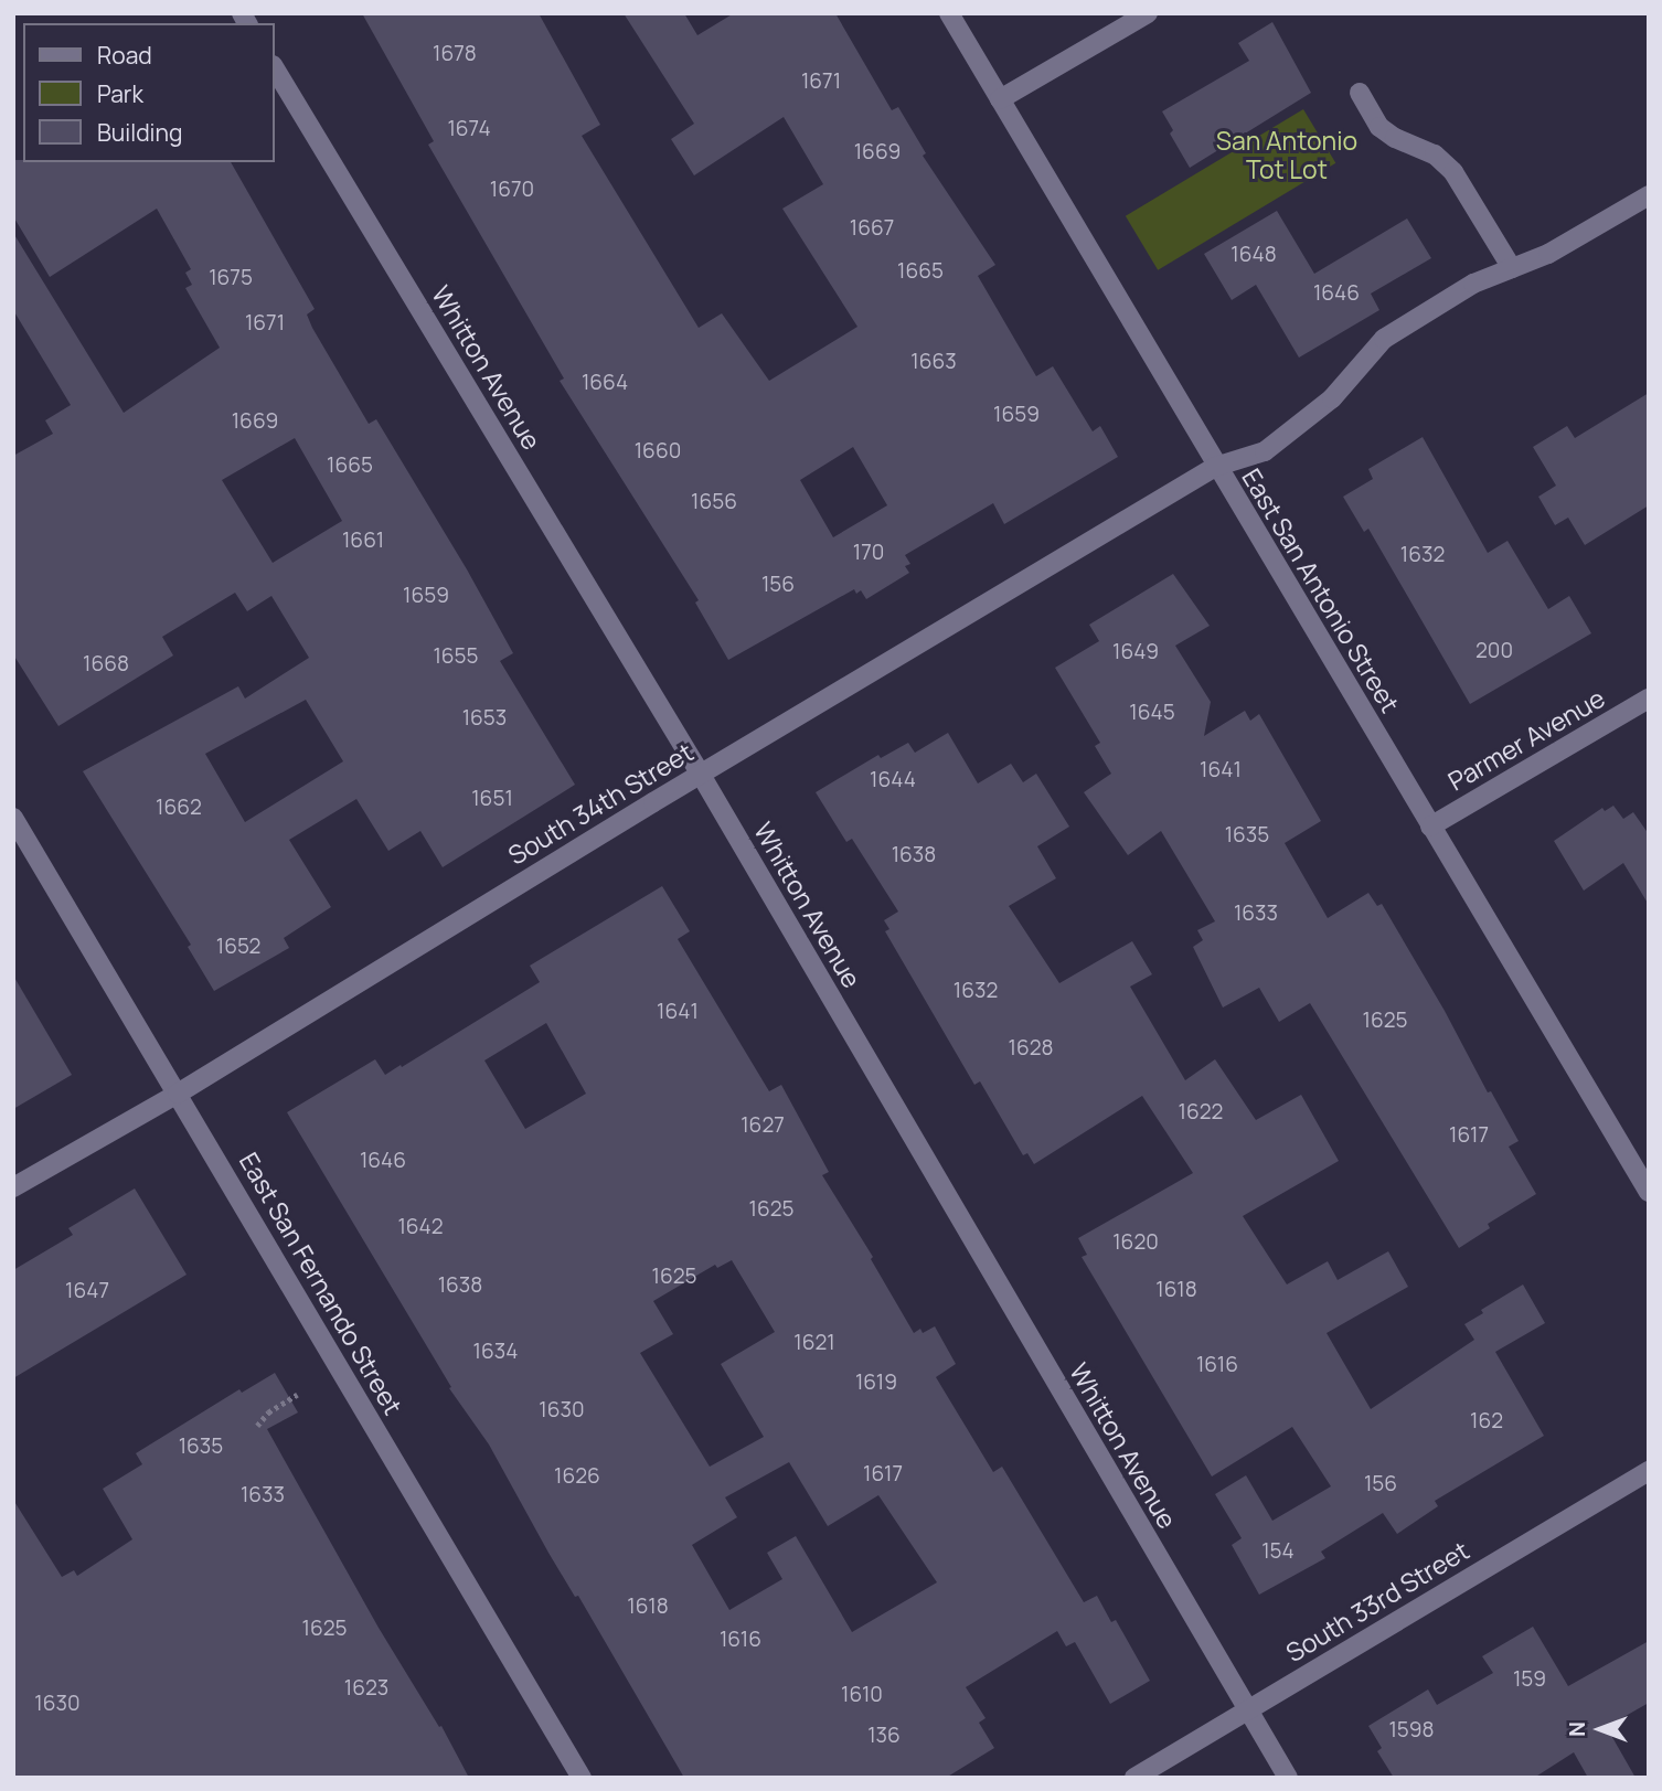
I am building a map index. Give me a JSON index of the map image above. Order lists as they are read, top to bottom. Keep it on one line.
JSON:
{"streets":{"street":["Whitton Avenue","East San Antonio Street","Parmer Avenue","South 34th Street","East San Fernando Street","South 33rd Street"]},"crossings":[["Whitton Avenue","South 34th Street"],["Whitton Avenue","South 33rd Street"],["East San Antonio Street","Parmer Avenue"],["East San Antonio Street","South 34th Street"],["South 34th Street","East San Fernando Street"]],"parks":["San Antonio Tot Lot"],"house_numbers":["1678","1671","1674","1669","1670","1667","1648","1665","1675","1646","1671","1663","1664","1659","1669","1660","1665","1656","1661","170","1632","156","1659","200","1649","1655","1668","1645","1653","1641","1644","1651","1662","1635","1638","1633","1652","1632","1641","1625","1628","1622","1627","1617","1646","1625","1642","1620","1625","1638","1618","1647","1621","1634","1616","1619","1630","162","1635","1617","1626","156","1633","154","1618","1625","1616","159","1623","1610","1630","1598","136"],"legend":["Road","Park","Building"],"north":"left"}
